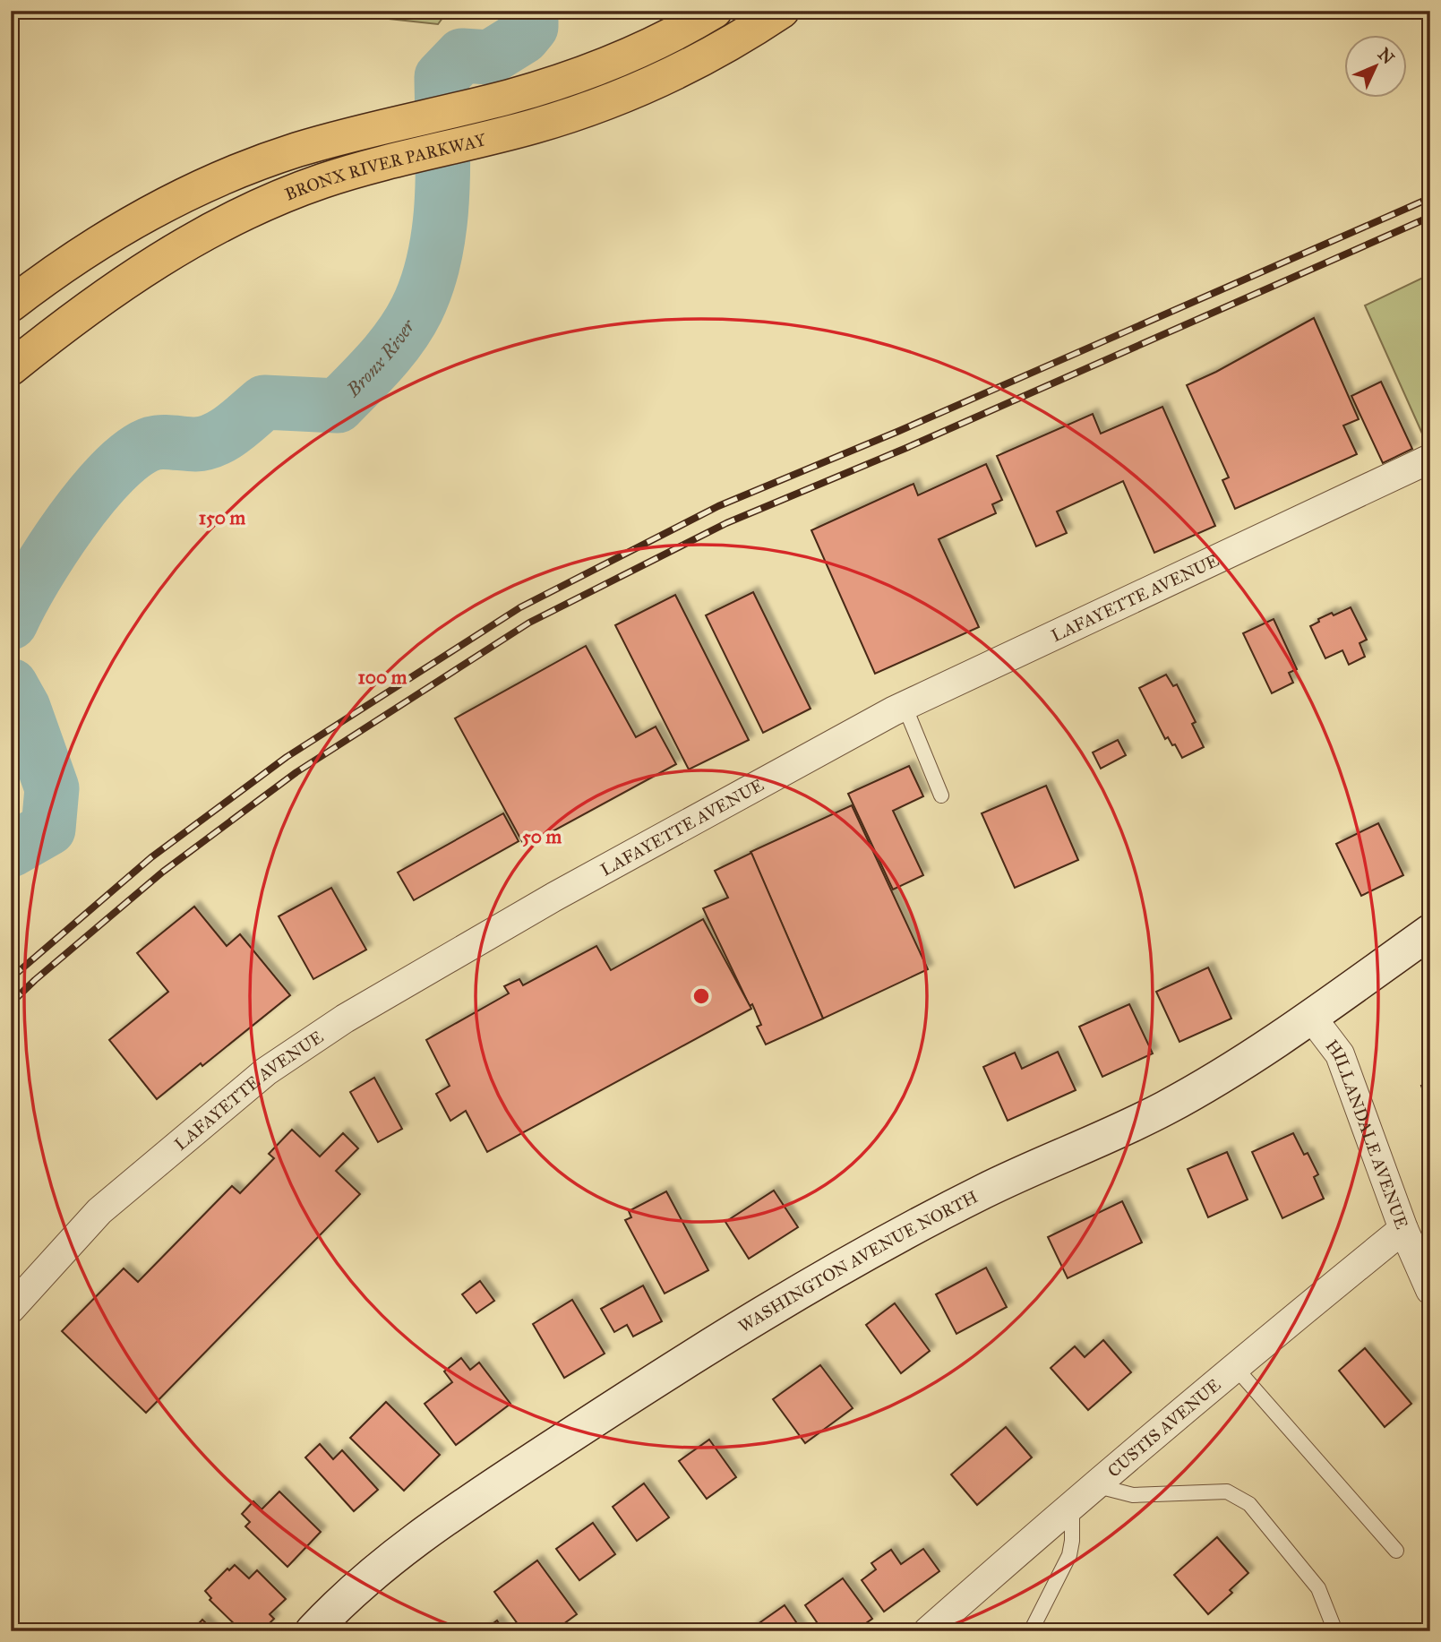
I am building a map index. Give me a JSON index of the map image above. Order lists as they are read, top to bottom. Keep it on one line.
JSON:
{"streets":{"highway":["BRONX RIVER PARKWAY"],"street":["LAFAYETTE AVENUE","HILLANDALE AVENUE","WASHINGTON AVENUE NORTH","CUSTIS AVENUE"]},"crossings":[["HILLANDALE AVENUE","WASHINGTON AVENUE NORTH"],["HILLANDALE AVENUE","CUSTIS AVENUE"]],"water":["Bronx River"],"north":"top right","rings":["150 m","100 m","50 m"]}
